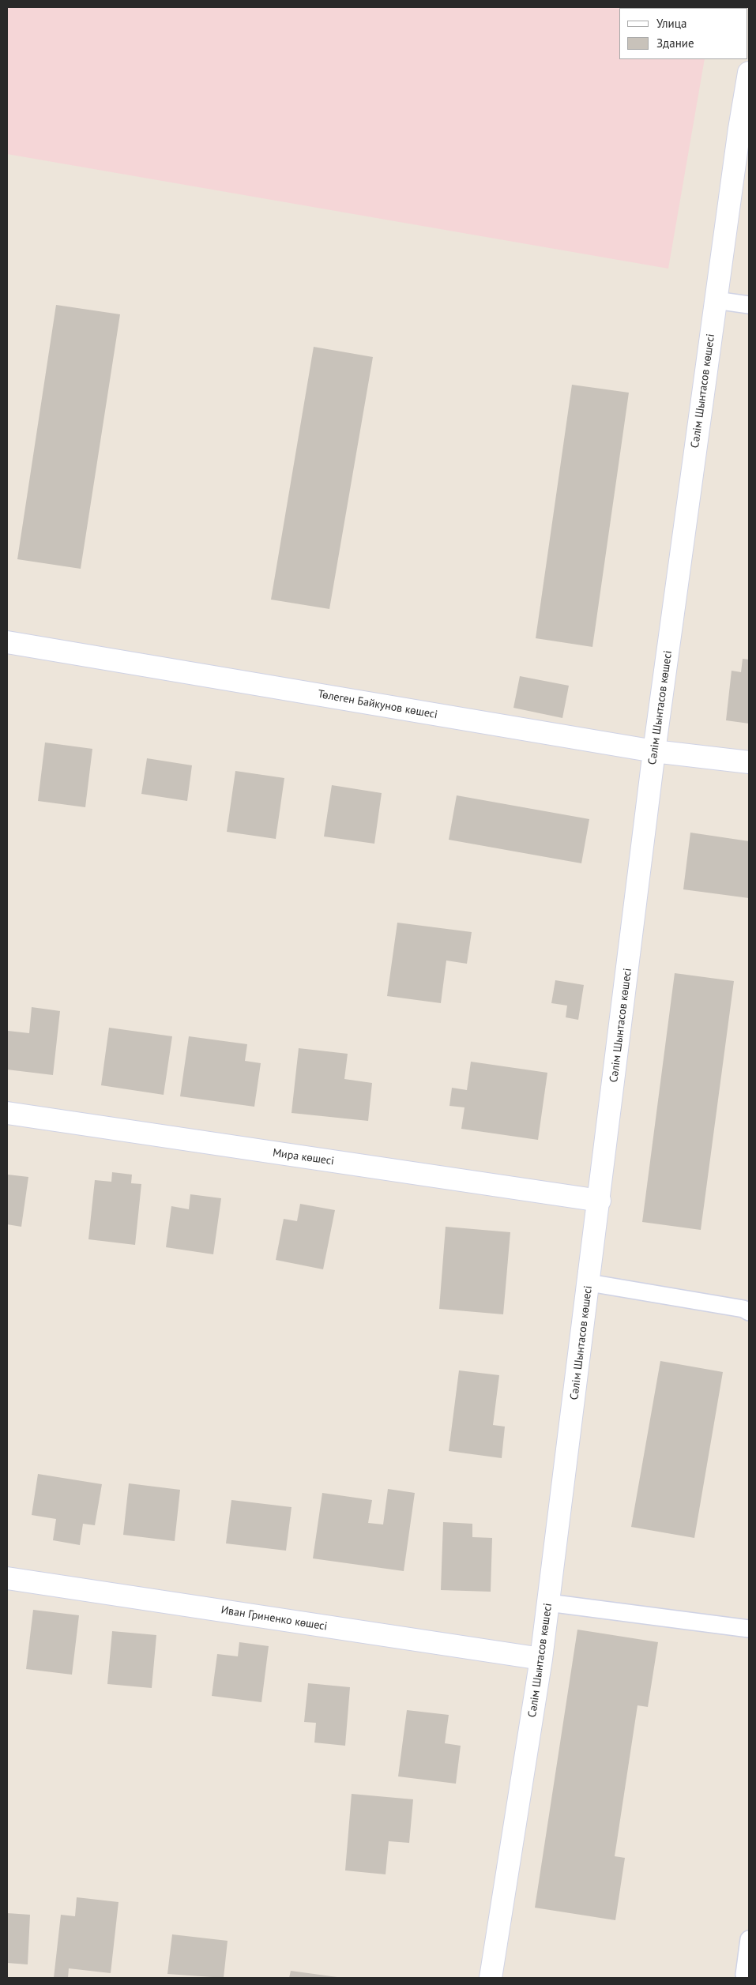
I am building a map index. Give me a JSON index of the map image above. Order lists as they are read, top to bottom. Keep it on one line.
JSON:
{"streets":{"street":["Сәлім Шынтасов көшесі","Төлеген Байкунов көшесі","Мира көшесі","Иван Гриненко көшесі"]},"crossings":[["Сәлім Шынтасов көшесі","Төлеген Байкунов көшесі"],["Сәлім Шынтасов көшесі","Мира көшесі"],["Сәлім Шынтасов көшесі","Иван Гриненко көшесі"]],"legend":["Улица","Здание"]}
